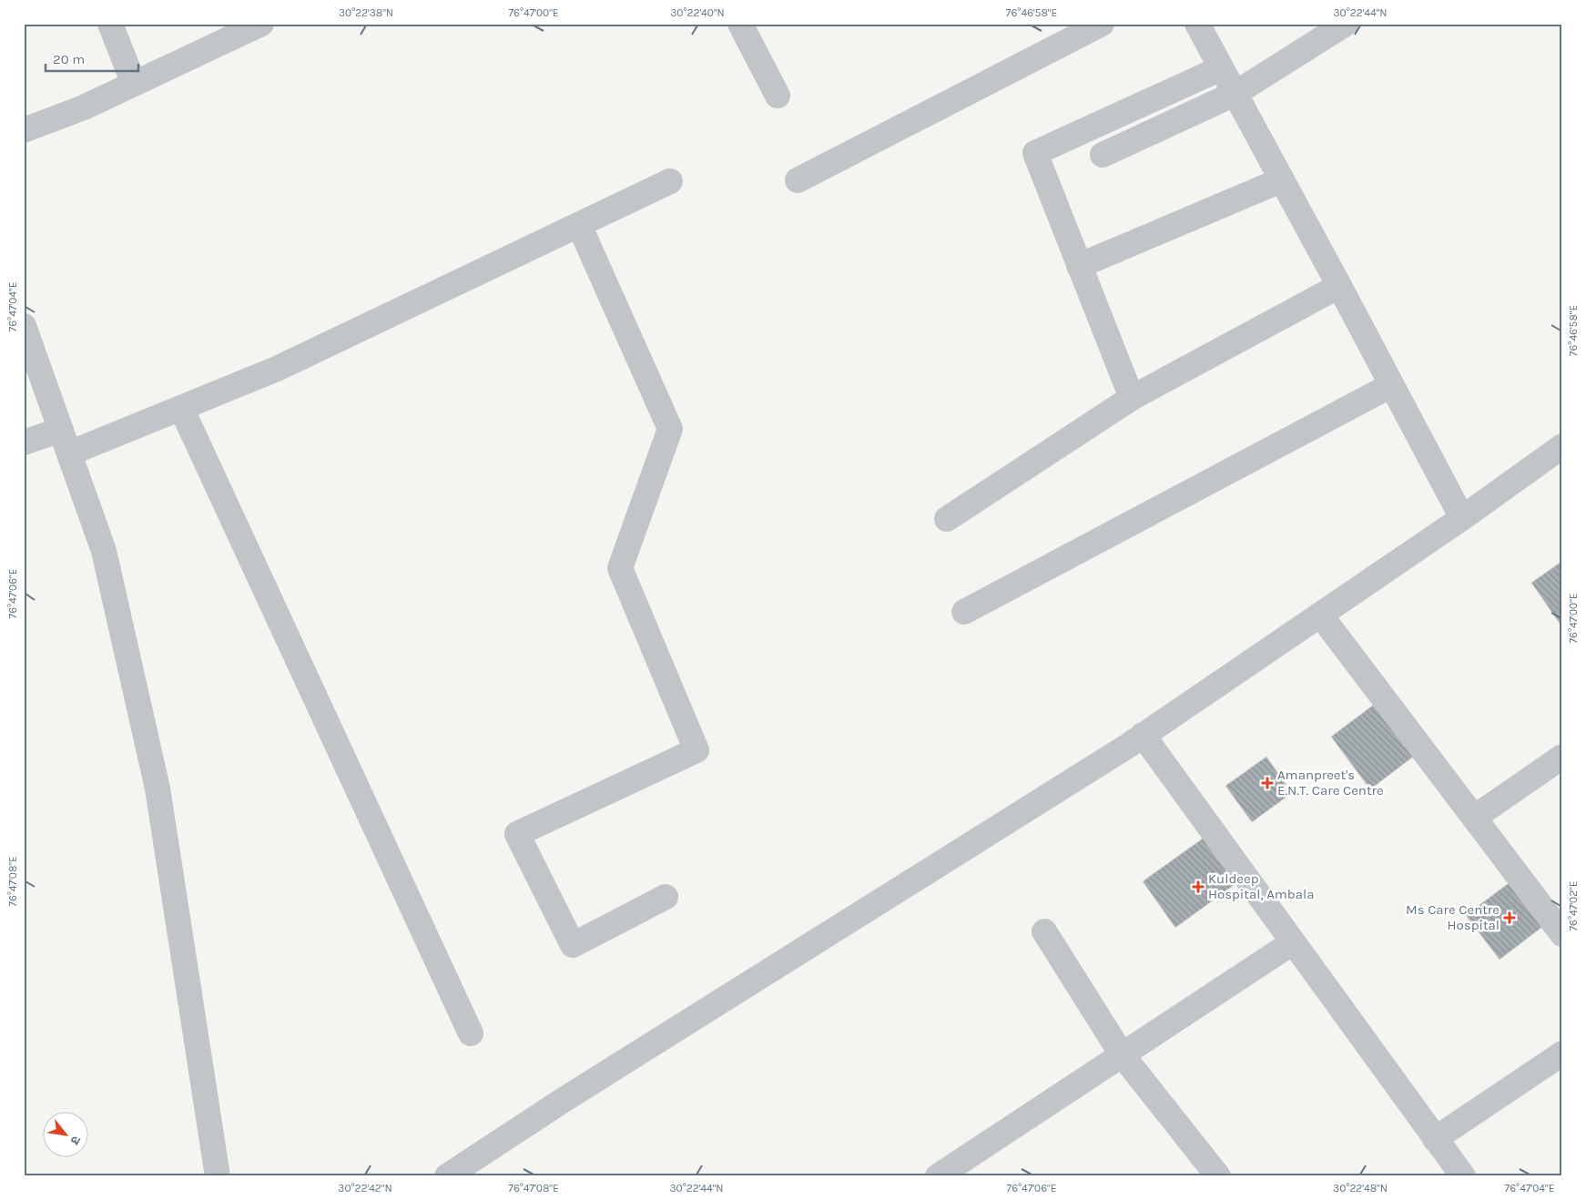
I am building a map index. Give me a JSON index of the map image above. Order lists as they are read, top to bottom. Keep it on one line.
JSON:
{"places":{"health":["Amanpreet's E.N.T. Care Centre","Kuldeep Hospital, Ambala","Ms Care Centre Hospital"]},"scale_bar":"20 m","north":"bottom right","coordinates":["30°22'38\"N","76°47'00\"E","30°22'40\"N","76°46'58\"E","30°22'44\"N","76°47'04\"E","76°47'06\"E","76°47'08\"E","76°47'02\"E","30°22'42\"N","30°22'48\"N"]}
